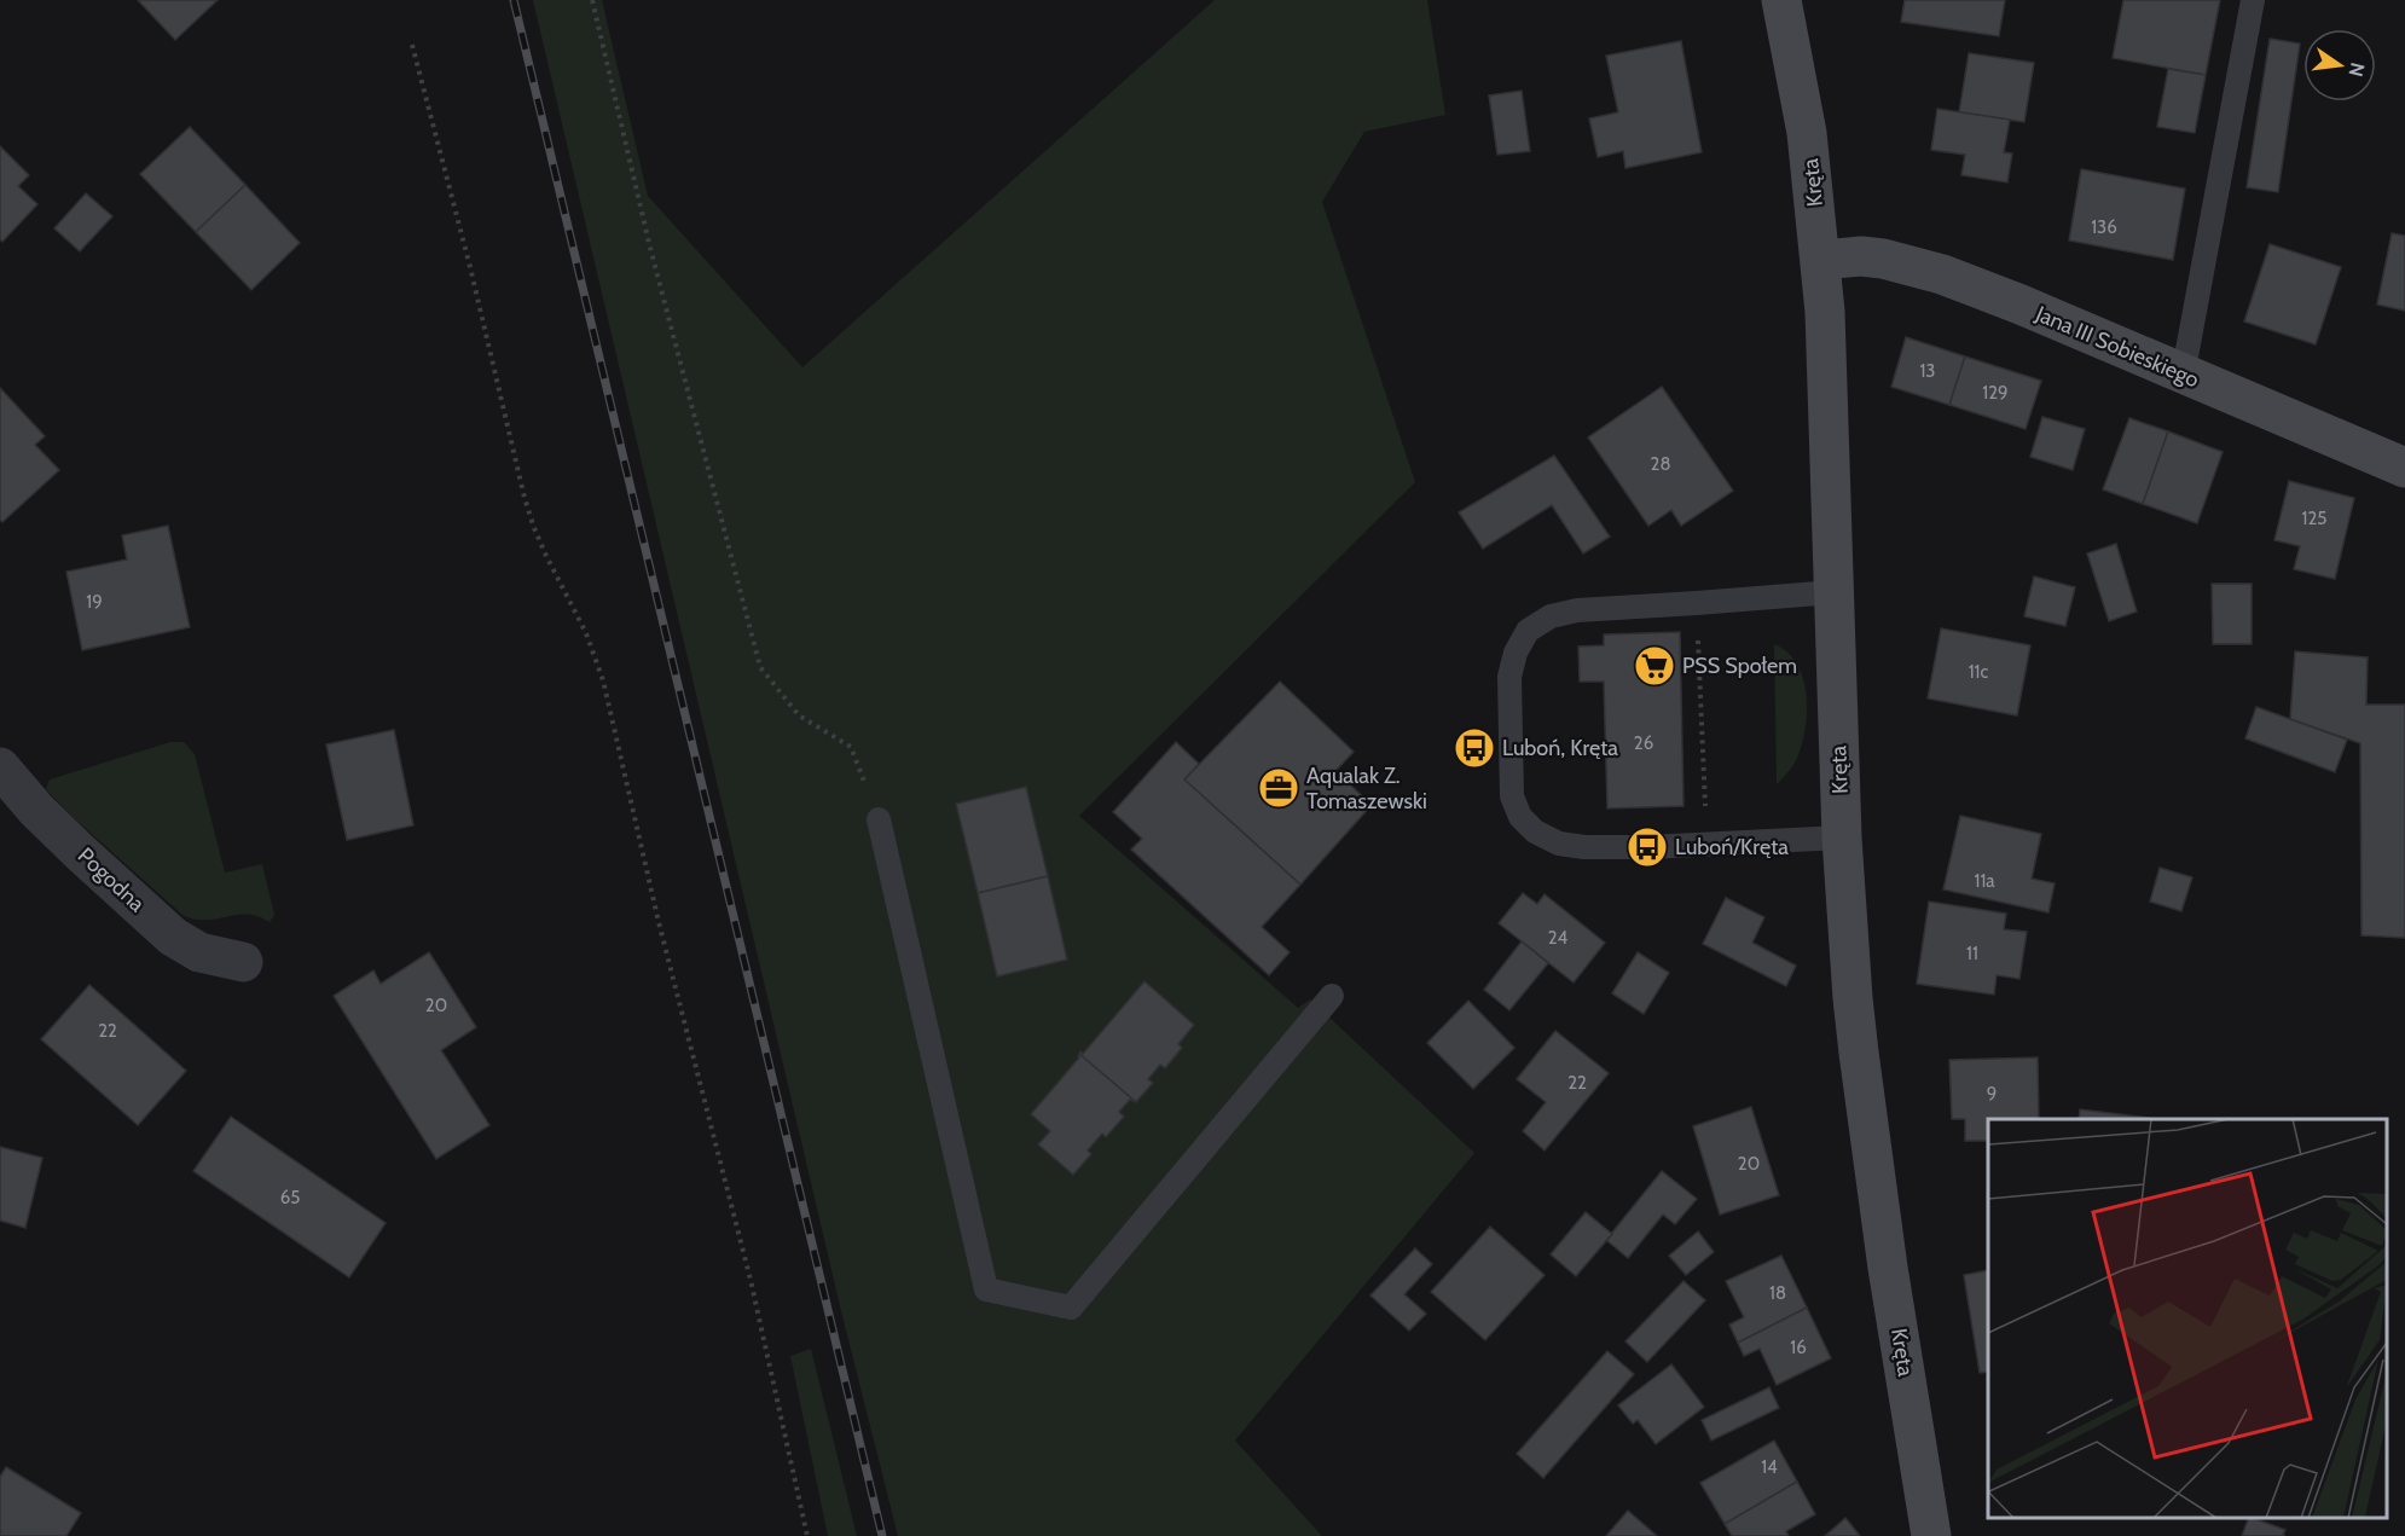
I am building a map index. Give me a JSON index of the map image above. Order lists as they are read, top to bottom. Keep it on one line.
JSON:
{"streets":{"street":["Kręta","Jana III Sobieskiego","Pogodna"]},"crossings":[["Kręta","Jana III Sobieskiego"]],"places":{"supermarket":["PSS Społem"],"bus stop":["Luboń, Kręta","Luboń/Kręta"],"office":["Aqualak Z. Tomaszewski"]},"house_numbers":["136","13","129","28","125","19","11c","26","11a","24","11","20","22","22","9","20","65","18","16","14"],"north":"right"}
